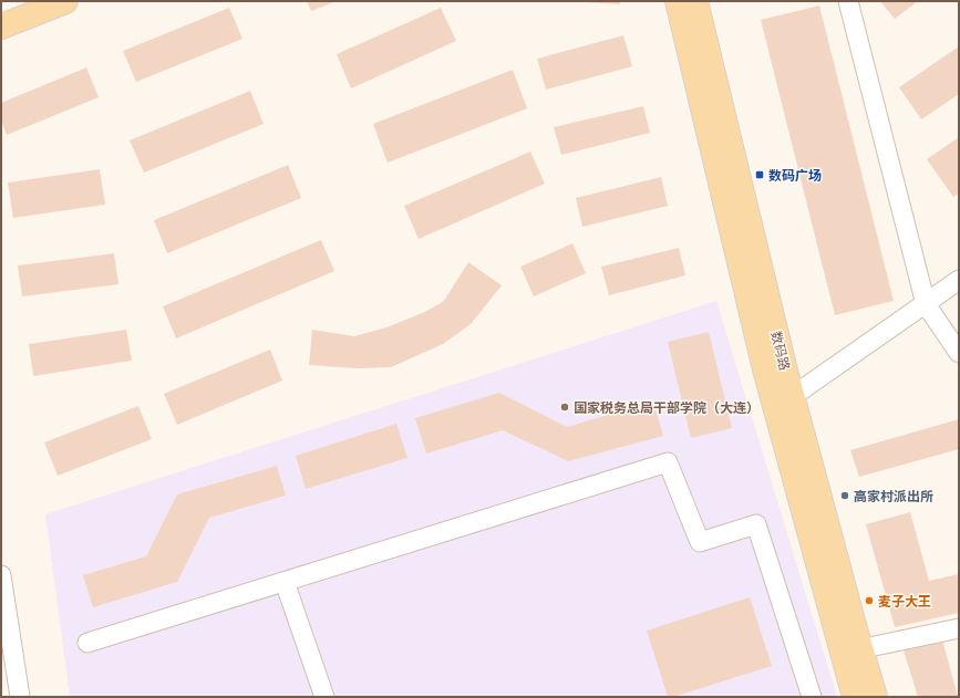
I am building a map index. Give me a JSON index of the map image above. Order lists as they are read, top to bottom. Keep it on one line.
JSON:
{"streets":{"main road":["数码路"]},"places":{"transit":["数码广场"],"other":["国家税务总局干部学院（大连）","高家村派出所","麦子大王"]}}
